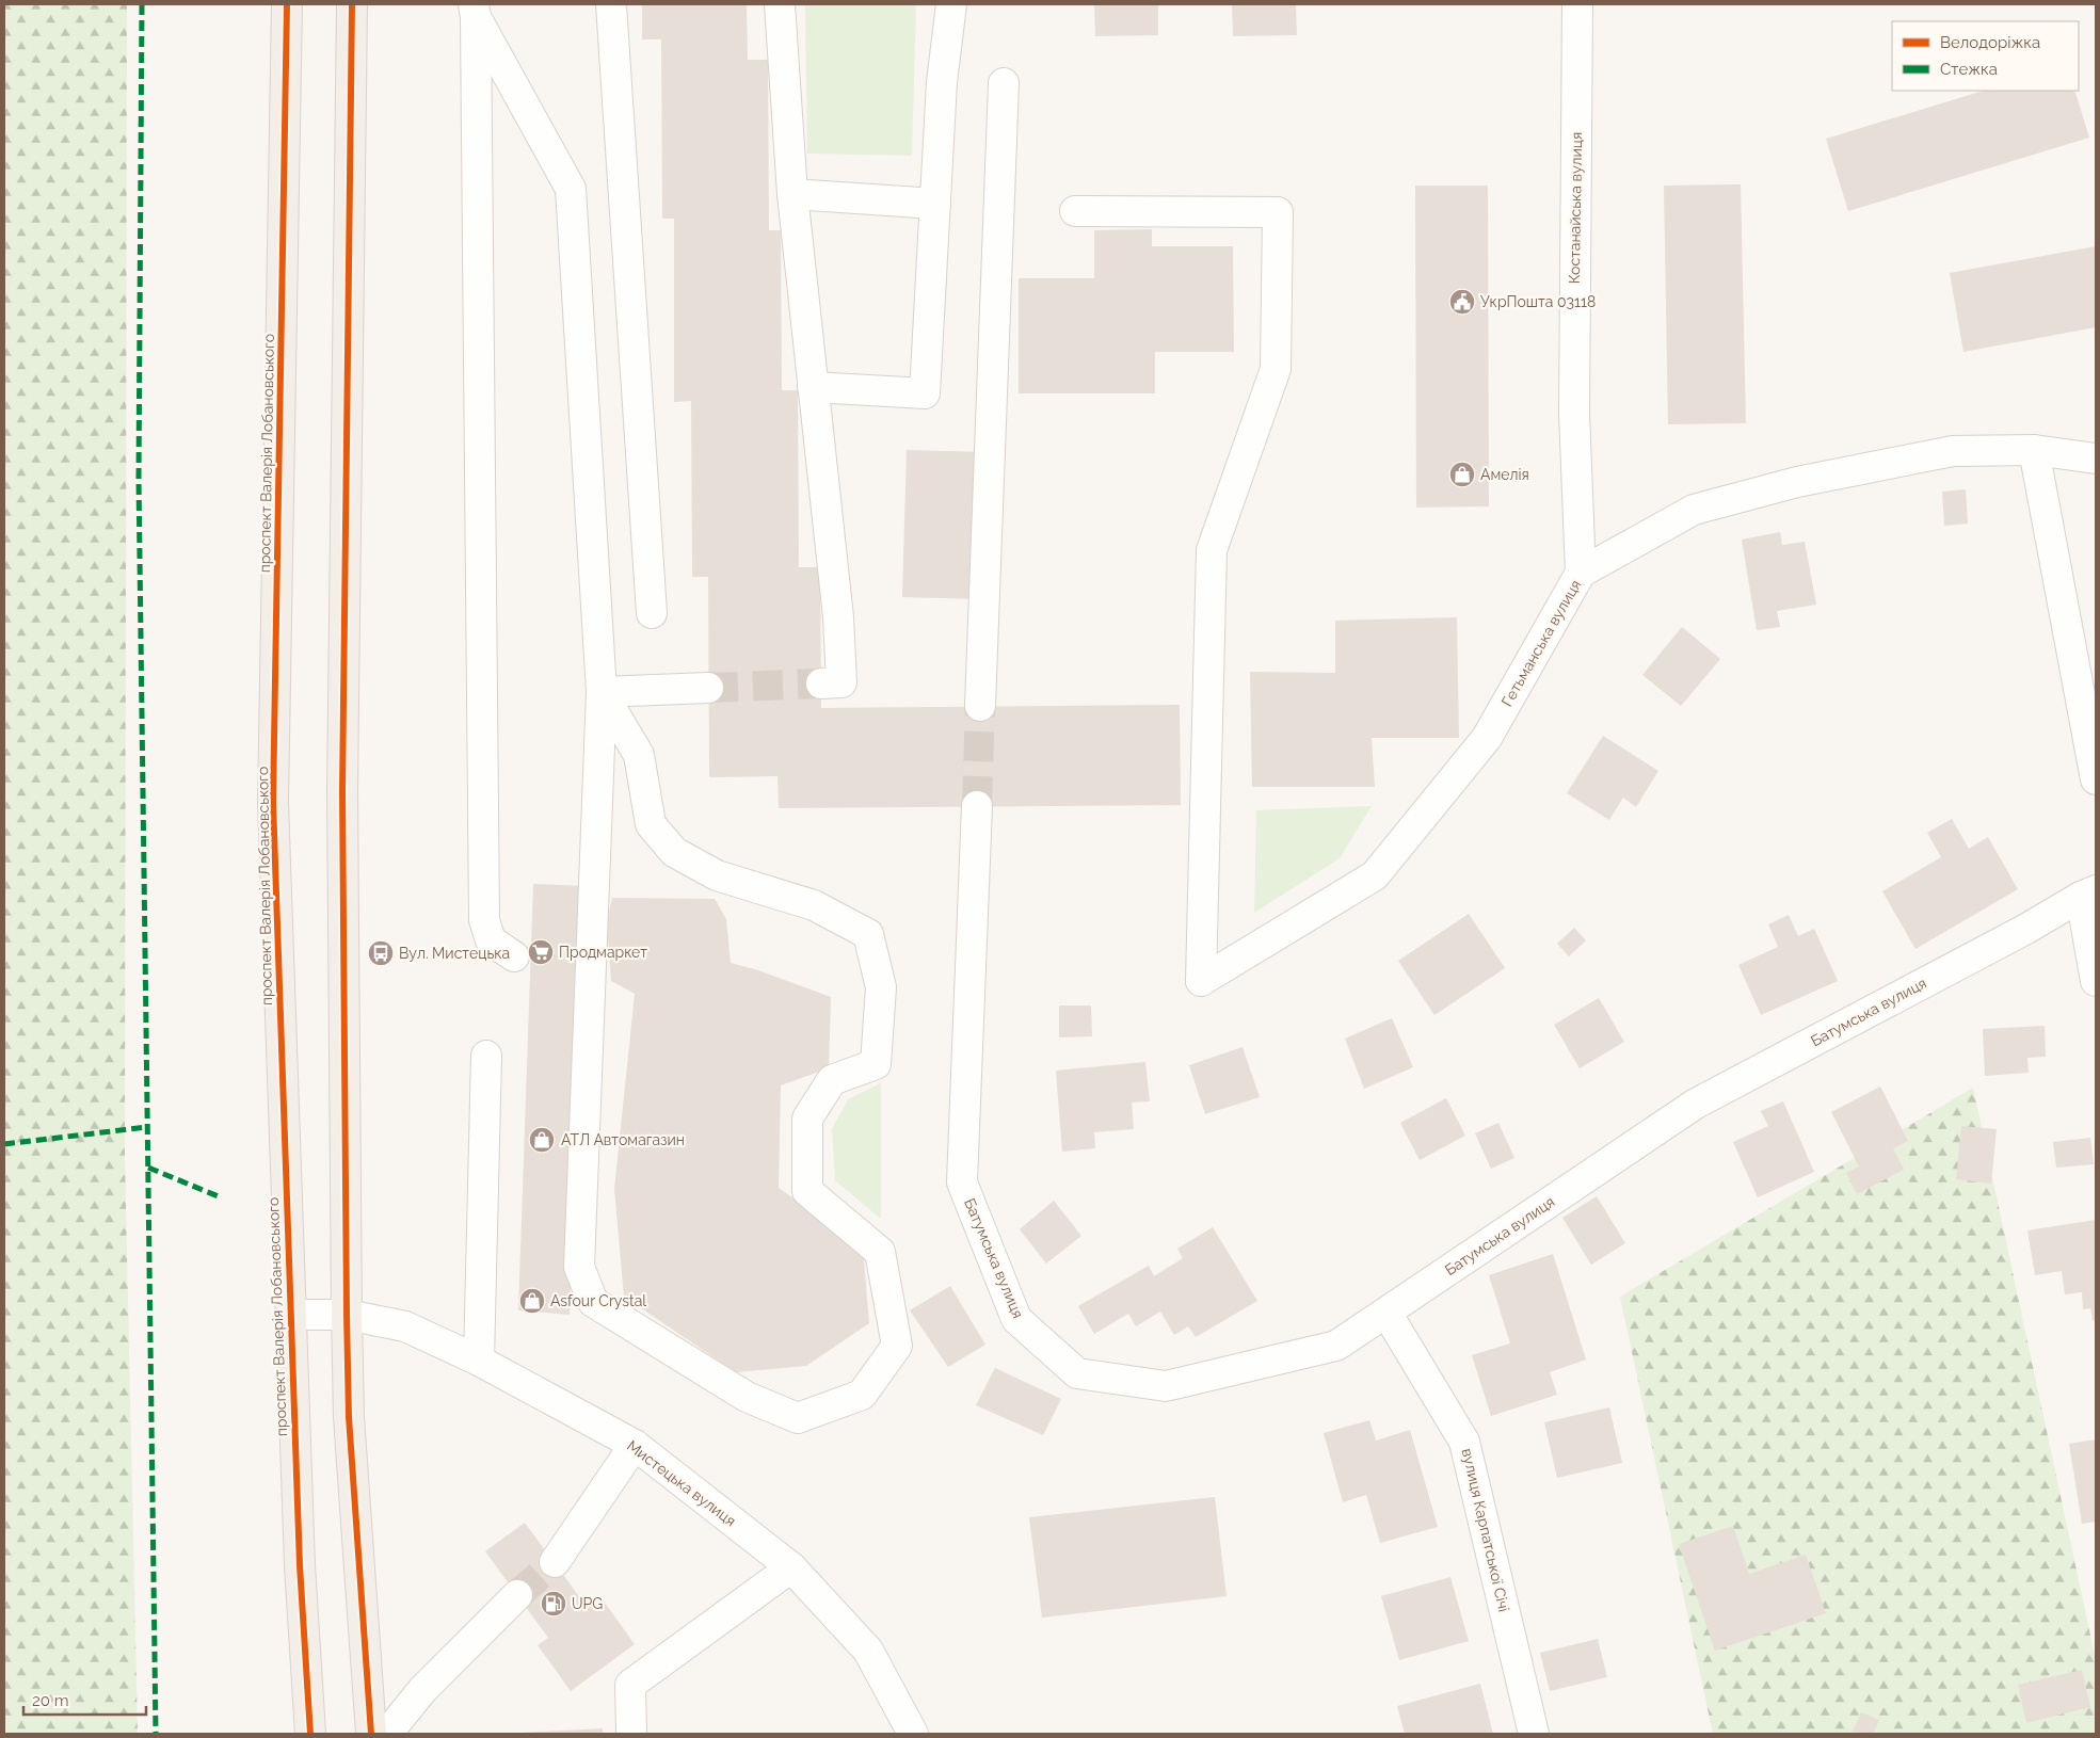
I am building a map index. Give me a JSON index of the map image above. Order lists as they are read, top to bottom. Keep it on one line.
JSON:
{"streets":{"main road":["проспект Валерія Лобановського"],"street":["Костанайська вулиця","Гетьманська вулиця","Батумська вулиця","Мистецька вулиця","вулиця Карпатської Січі"]},"crossings":[["Костанайська вулиця","Гетьманська вулиця"],["проспект Валерія Лобановського","Мистецька вулиця"],["Батумська вулиця","вулиця Карпатської Січі"]],"places":{"public building":["УкрПошта 03118"],"shop":["Амелія","АТЛ Автомагазин","Asfour Crystal"],"supermarket":["Продмаркет"],"bus stop":["Вул. Мистецька"],"fuel station":["UPG"]},"legend":["Велодоріжка","Стежка"],"scale_bar":"20 m"}
